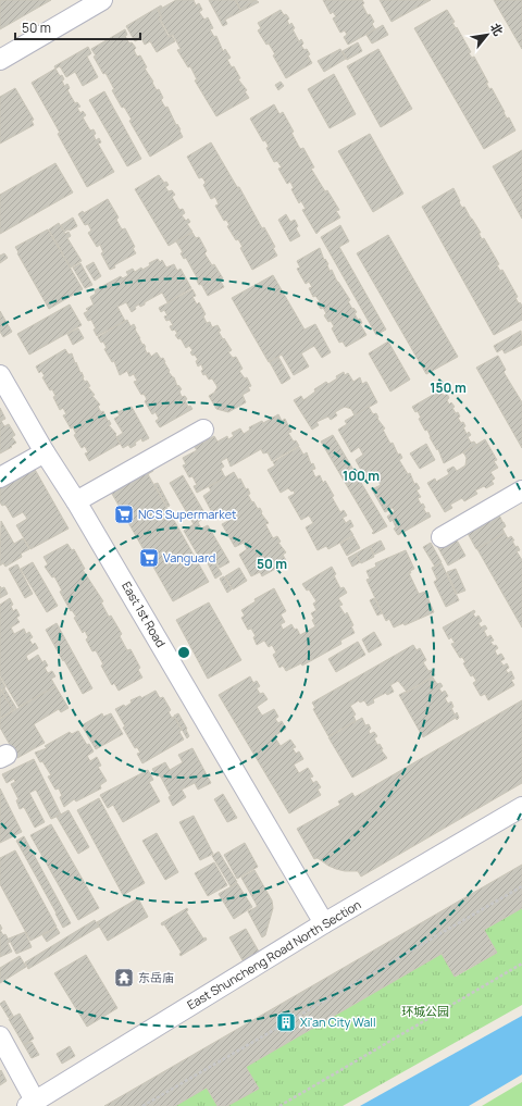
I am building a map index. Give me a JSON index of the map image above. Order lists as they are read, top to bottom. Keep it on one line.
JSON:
{"streets":{"street":["East 1st Road","East Shuncheng Road North Section"]},"crossings":[["East 1st Road","East Shuncheng Road North Section"]],"parks":["环城公园"],"places":{"supermarket":["NCS Supermarket","Vanguard"],"temple":["东岳庙"],"building":["Xi'an City Wall"]},"scale_bar":"50 m","north":"top right","rings":["150 m","100 m","50 m"]}
